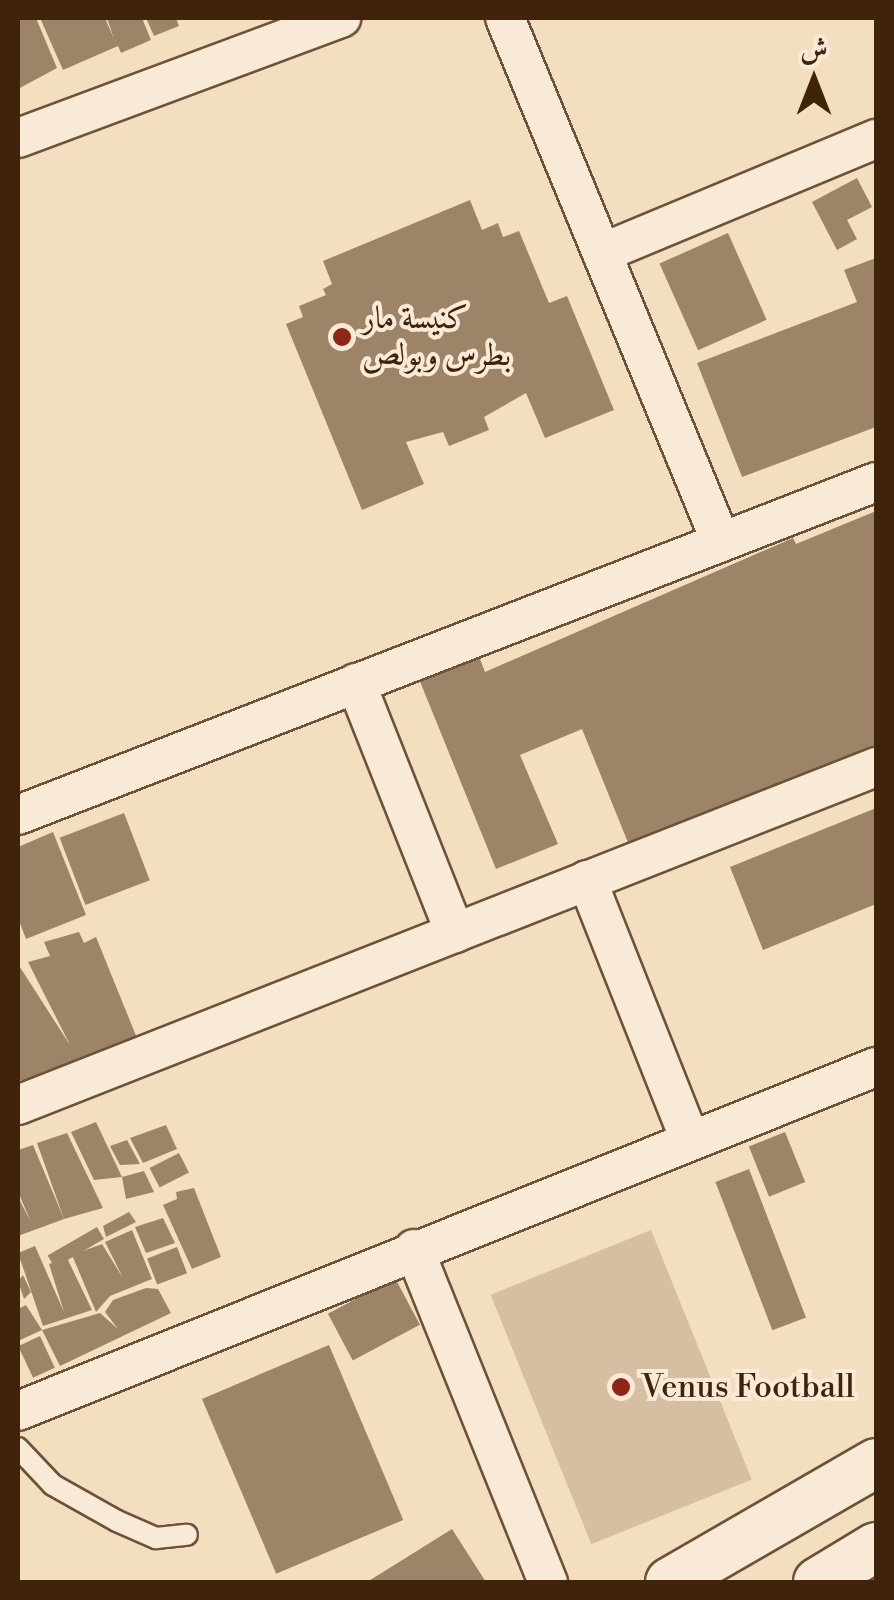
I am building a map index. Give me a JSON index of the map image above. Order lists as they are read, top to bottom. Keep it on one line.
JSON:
{"places":["كنيسة مار بطرس وبولص","Venus Football"],"north":"top"}
